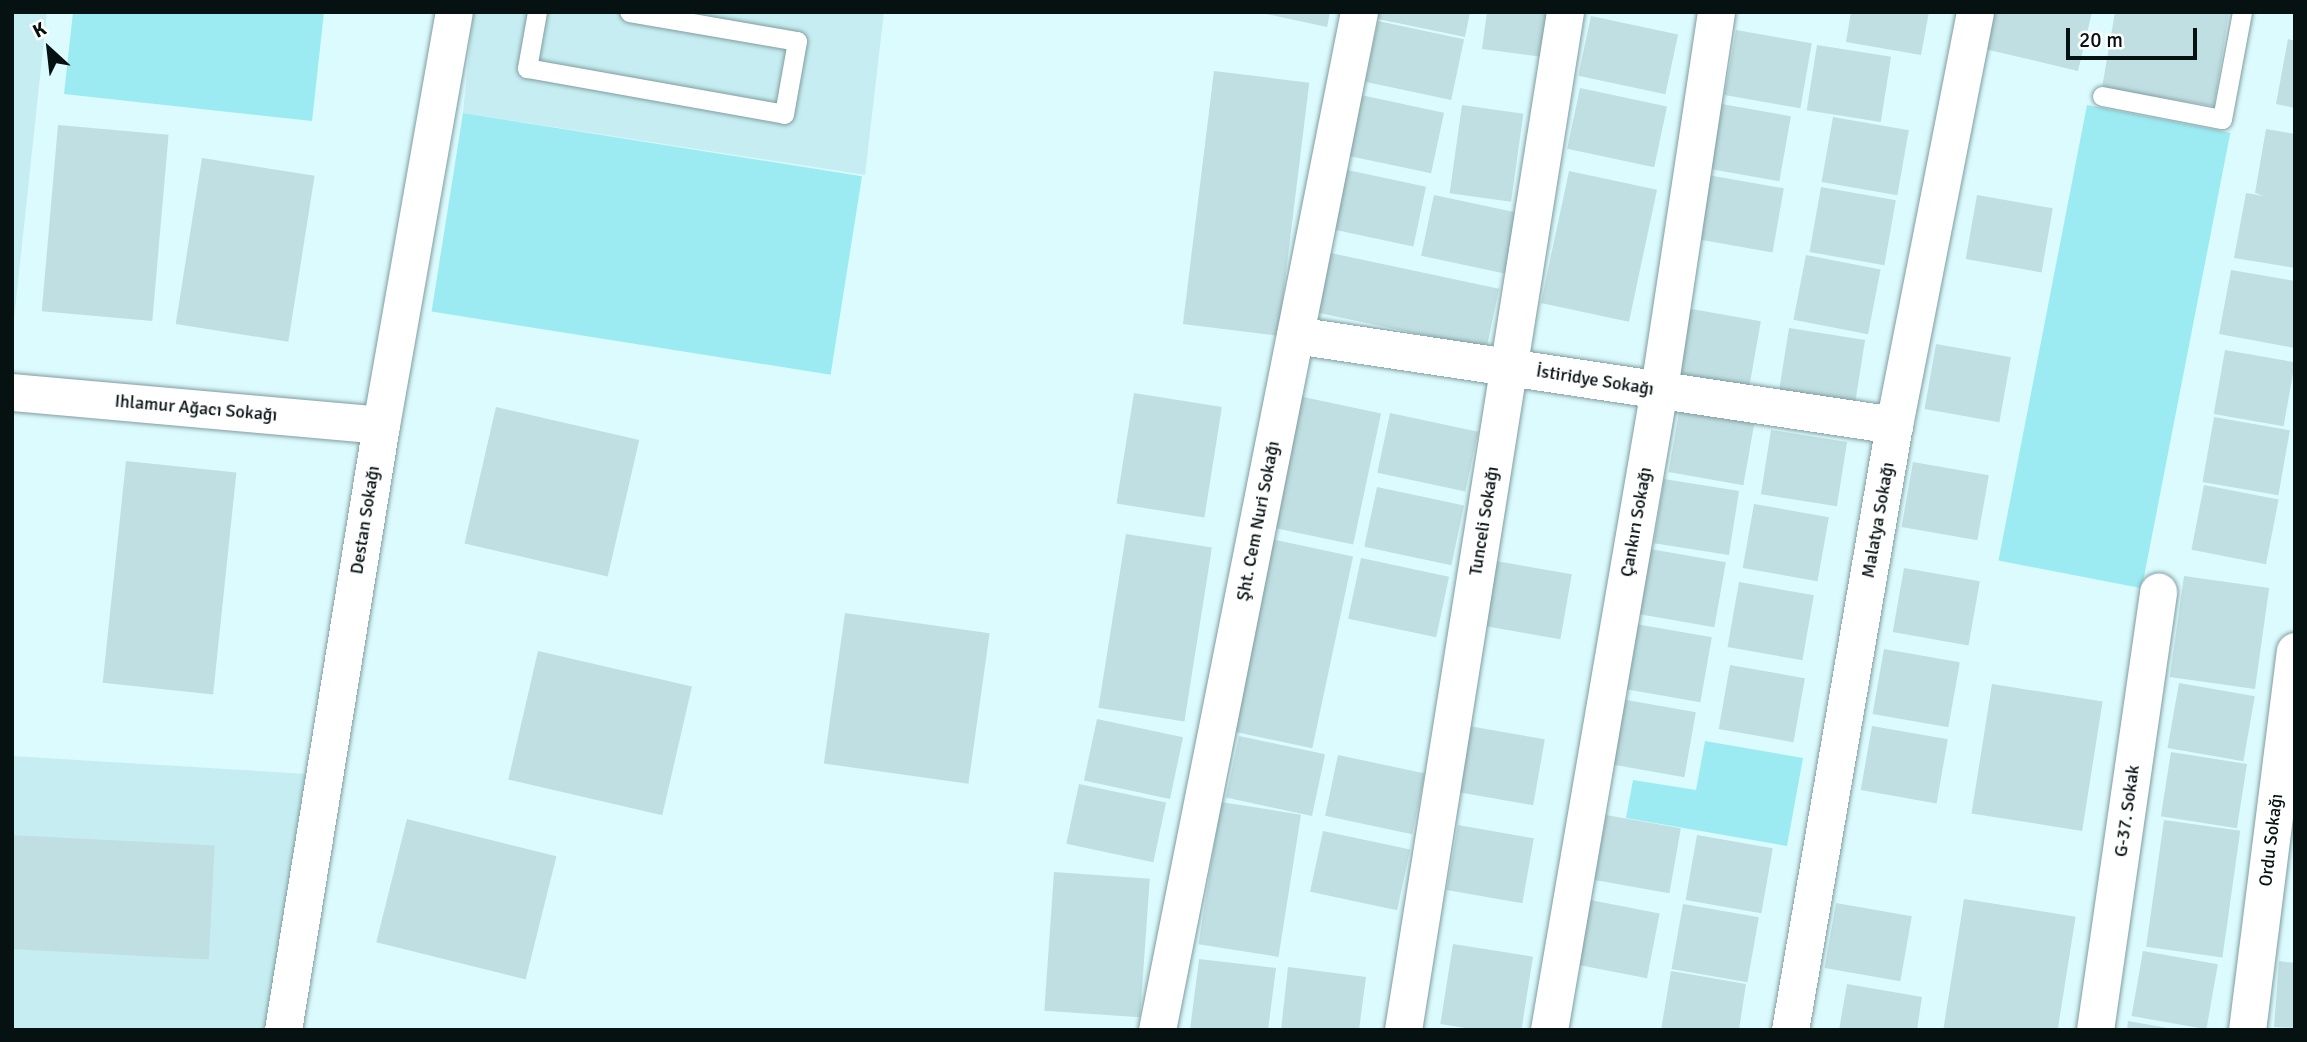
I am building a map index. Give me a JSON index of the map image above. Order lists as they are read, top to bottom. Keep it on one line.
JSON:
{"streets":{"street":["İstiridye Sokağı","Ihlamur Ağacı Sokağı","Destan Sokağı","Malatya Sokağı","Şht. Cem Nuri Sokağı","Tunceli Sokağı","Çankırı Sokağı","G-37. Sokak","Ordu Sokağı"]},"crossings":[["İstiridye Sokağı","Malatya Sokağı"],["İstiridye Sokağı","Şht. Cem Nuri Sokağı"],["İstiridye Sokağı","Tunceli Sokağı"],["İstiridye Sokağı","Çankırı Sokağı"],["Ihlamur Ağacı Sokağı","Destan Sokağı"]],"scale_bar":"20 m","north":"top left"}
